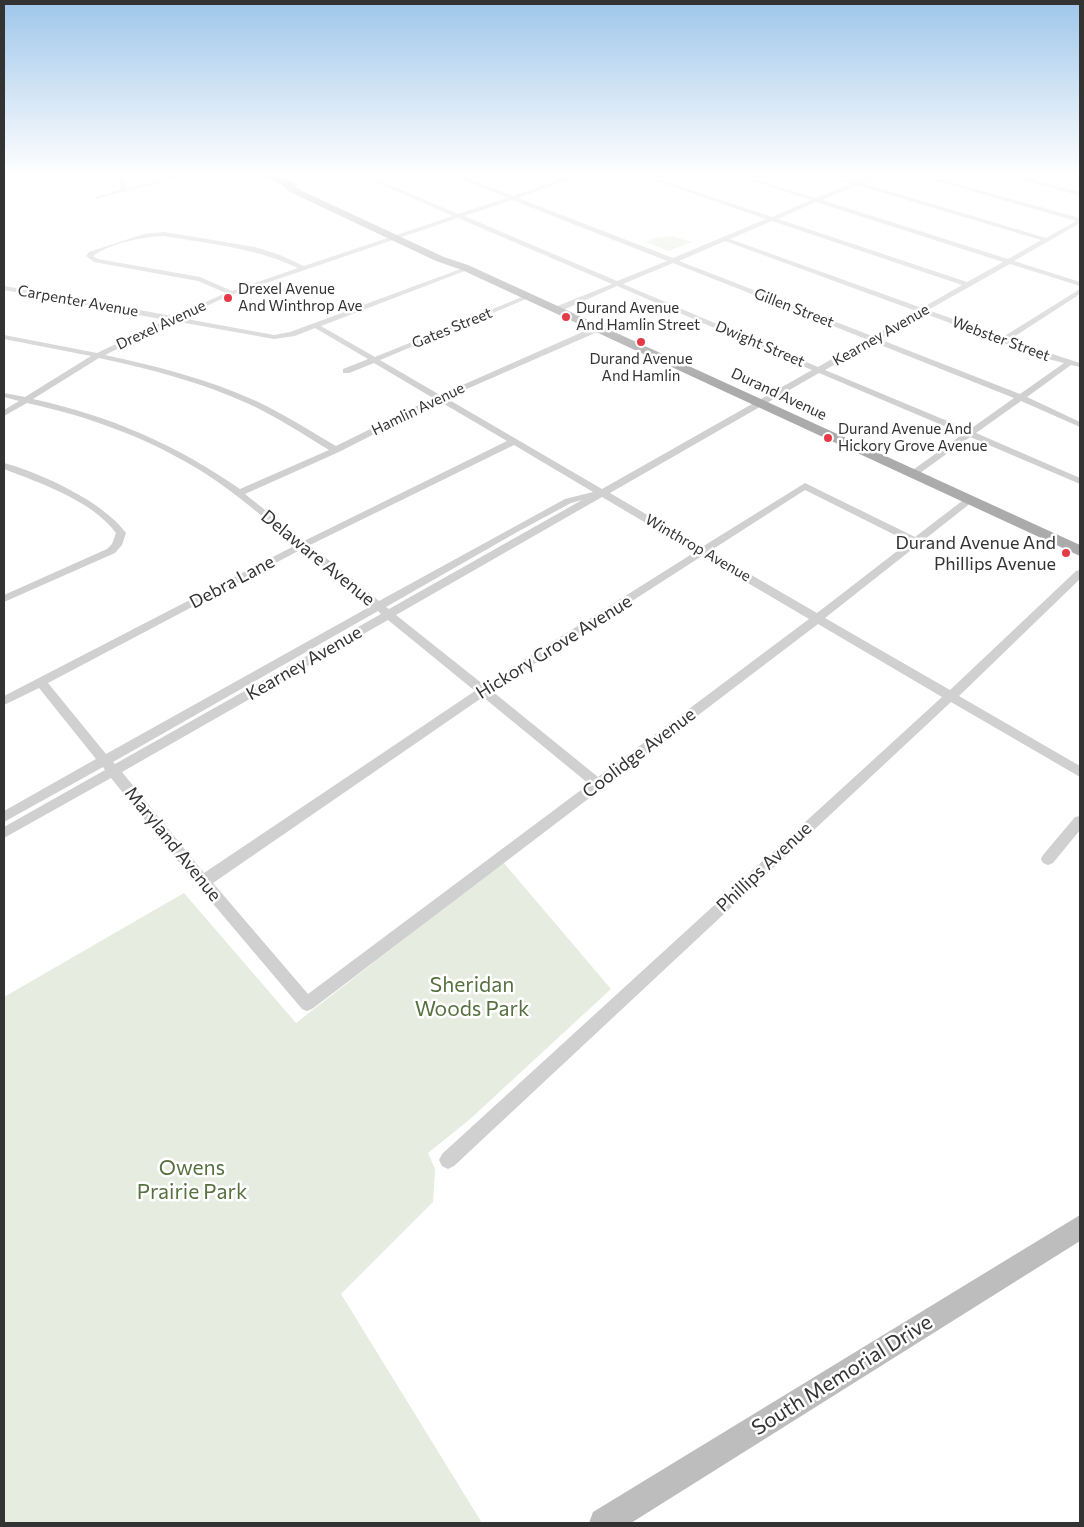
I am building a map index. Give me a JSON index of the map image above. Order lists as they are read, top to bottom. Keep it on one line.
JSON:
{"streets":{"main road":["Durand Avenue","South Memorial Drive"],"street":["Carpenter Avenue","Gillen Street","Drexel Avenue","Gates Street","Kearney Avenue","Webster Street","Dwight Street","Hamlin Avenue","Winthrop Avenue","Delaware Avenue","Debra Lane","Hickory Grove Avenue","Coolidge Avenue","Maryland Avenue","Phillips Avenue"]},"crossings":[["Carpenter Avenue","Drexel Avenue"],["Carpenter Avenue","Durand Avenue"],["Carpenter Avenue","Winthrop Avenue"],["Gillen Street","Kearney Avenue"],["Drexel Avenue","Delaware Avenue"],["Gates Street","Durand Avenue"],["Gates Street","Winthrop Avenue"],["Kearney Avenue","Webster Street"],["Kearney Avenue","Dwight Street"],["Kearney Avenue","Durand Avenue"],["Kearney Avenue","Winthrop Avenue"],["Kearney Avenue","Delaware Avenue"],["Kearney Avenue","Maryland Avenue"],["Durand Avenue","Hamlin Avenue"],["Durand Avenue","Coolidge Avenue"],["Hamlin Avenue","Winthrop Avenue"],["Hamlin Avenue","Delaware Avenue"],["Winthrop Avenue","Debra Lane"],["Winthrop Avenue","Hickory Grove Avenue"],["Winthrop Avenue","Coolidge Avenue"],["Winthrop Avenue","Phillips Avenue"],["Delaware Avenue","Debra Lane"],["Delaware Avenue","Hickory Grove Avenue"],["Delaware Avenue","Coolidge Avenue"],["Debra Lane","Maryland Avenue"],["Hickory Grove Avenue","Coolidge Avenue"],["Hickory Grove Avenue","Maryland Avenue"],["Coolidge Avenue","Maryland Avenue"]],"parks":["Sheridan Woods Park","Owens Prairie Park"],"places":["Drexel Avenue And Winthrop Ave","Durand Avenue And Hamlin Street","Durand Avenue And Hamlin","Durand Avenue And Hickory Grove Avenue","Durand Avenue And Phillips Avenue"]}
